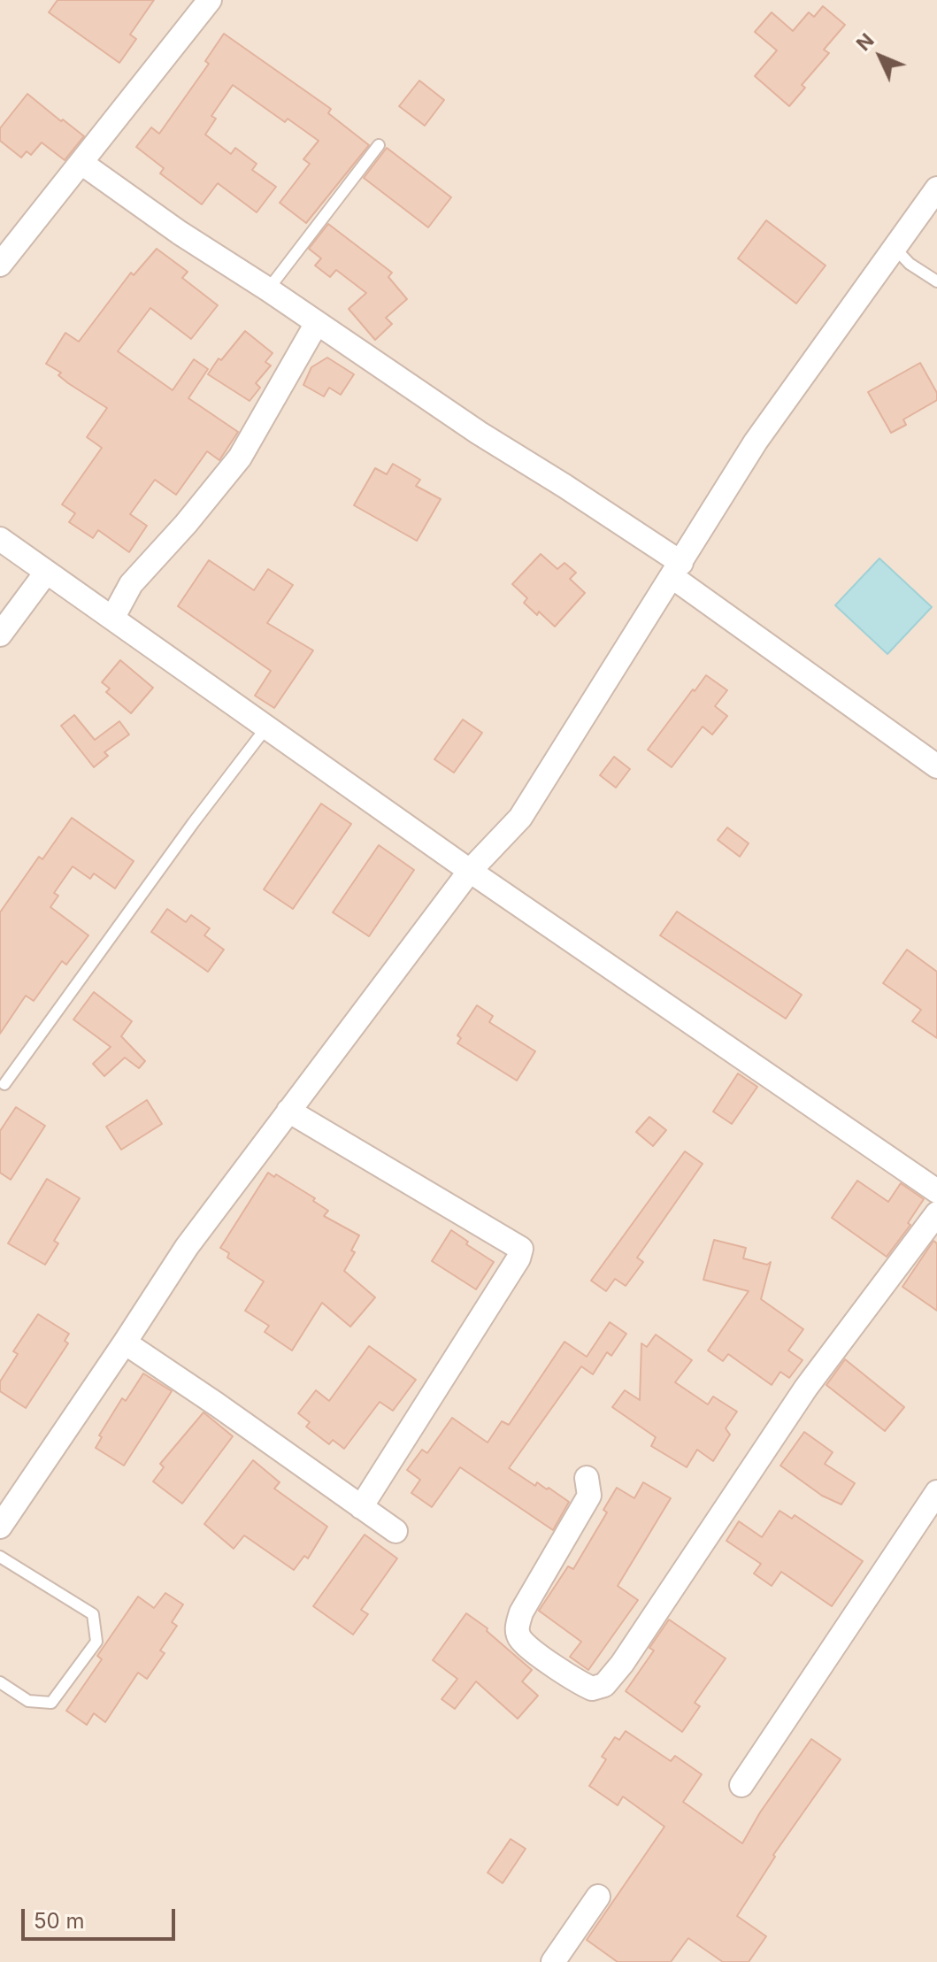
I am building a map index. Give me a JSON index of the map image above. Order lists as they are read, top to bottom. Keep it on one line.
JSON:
{"scale_bar":"50 m","north":"top left"}
